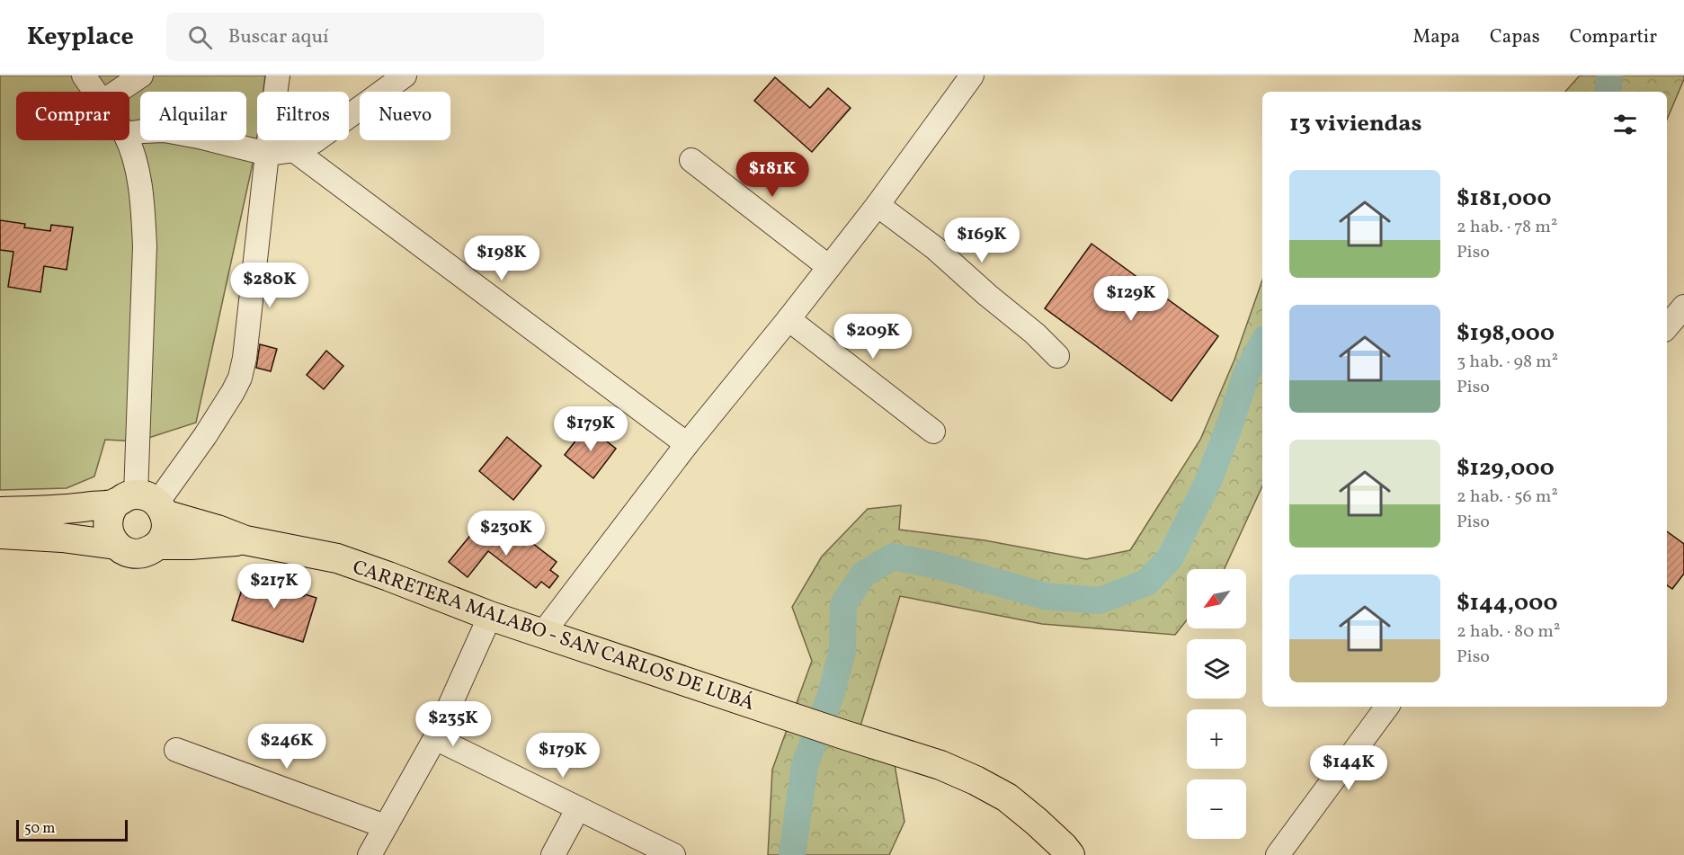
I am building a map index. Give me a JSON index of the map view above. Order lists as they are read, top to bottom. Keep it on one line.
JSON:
{"streets":{"main road":["CARRETERA MALABO - SAN CARLOS DE LUBÁ"]},"scale_bar":"50 m","north":"bottom left","page":{"header":"Keyplace","search":"Buscar aquí","nav":["Mapa","Capas","Compartir"],"chip":["Comprar","Alquilar","Filtros","Nuevo"],"heading":"13 viviendas","price":["$181K","$169K","$198K","$280K","$129K","$209K","$179K","$230K","$217K","$235K","$246K","$179K","$144K"],"list":[{"name":"$181,000","note":"2 hab. · 78 m² · Piso"},{"name":"$198,000","note":"3 hab. · 98 m² · Piso"},{"name":"$129,000","note":"2 hab. · 56 m² · Piso"},{"name":"$144,000","note":"2 hab. · 80 m² · Piso"}],"map_buttons":["+","−"],"scale":"50 m"}}
